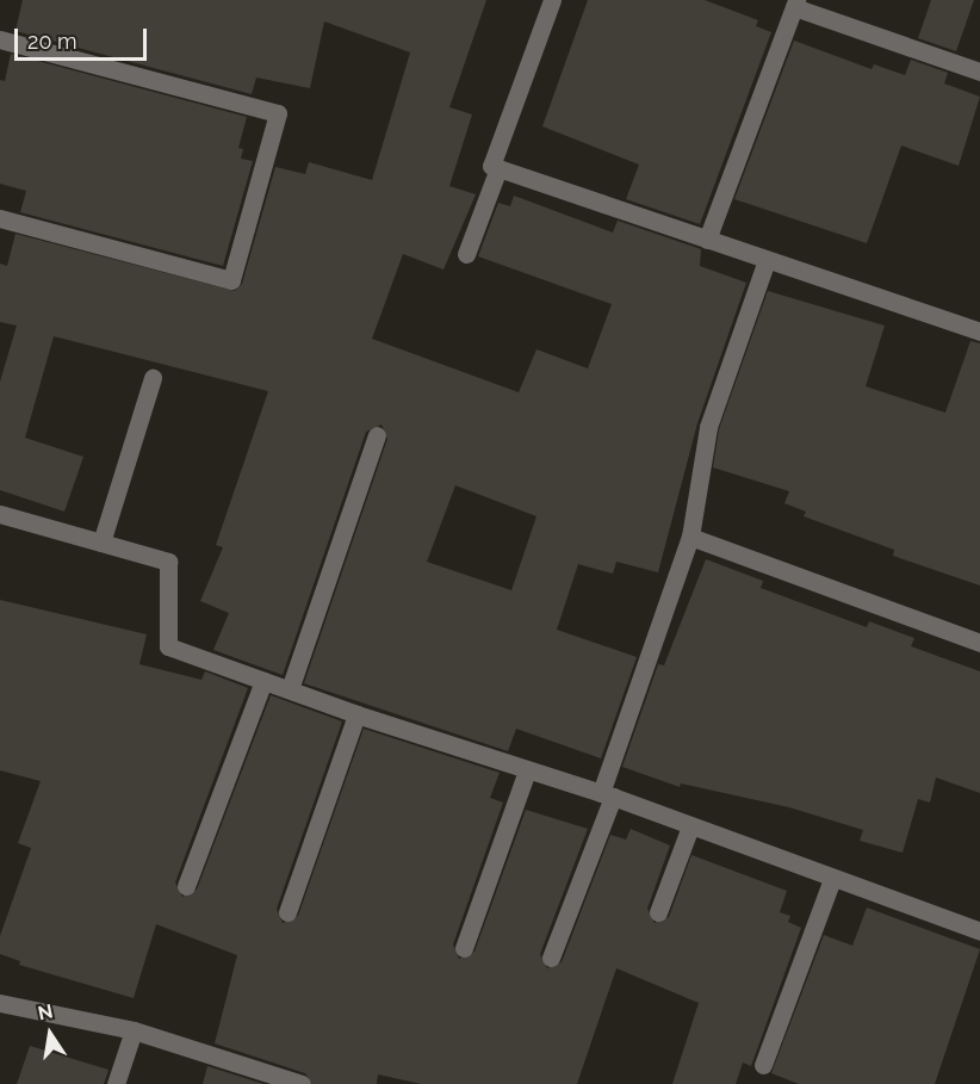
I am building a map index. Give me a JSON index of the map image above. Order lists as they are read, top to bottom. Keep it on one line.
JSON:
{"scale_bar":"20 m","north":"top"}
